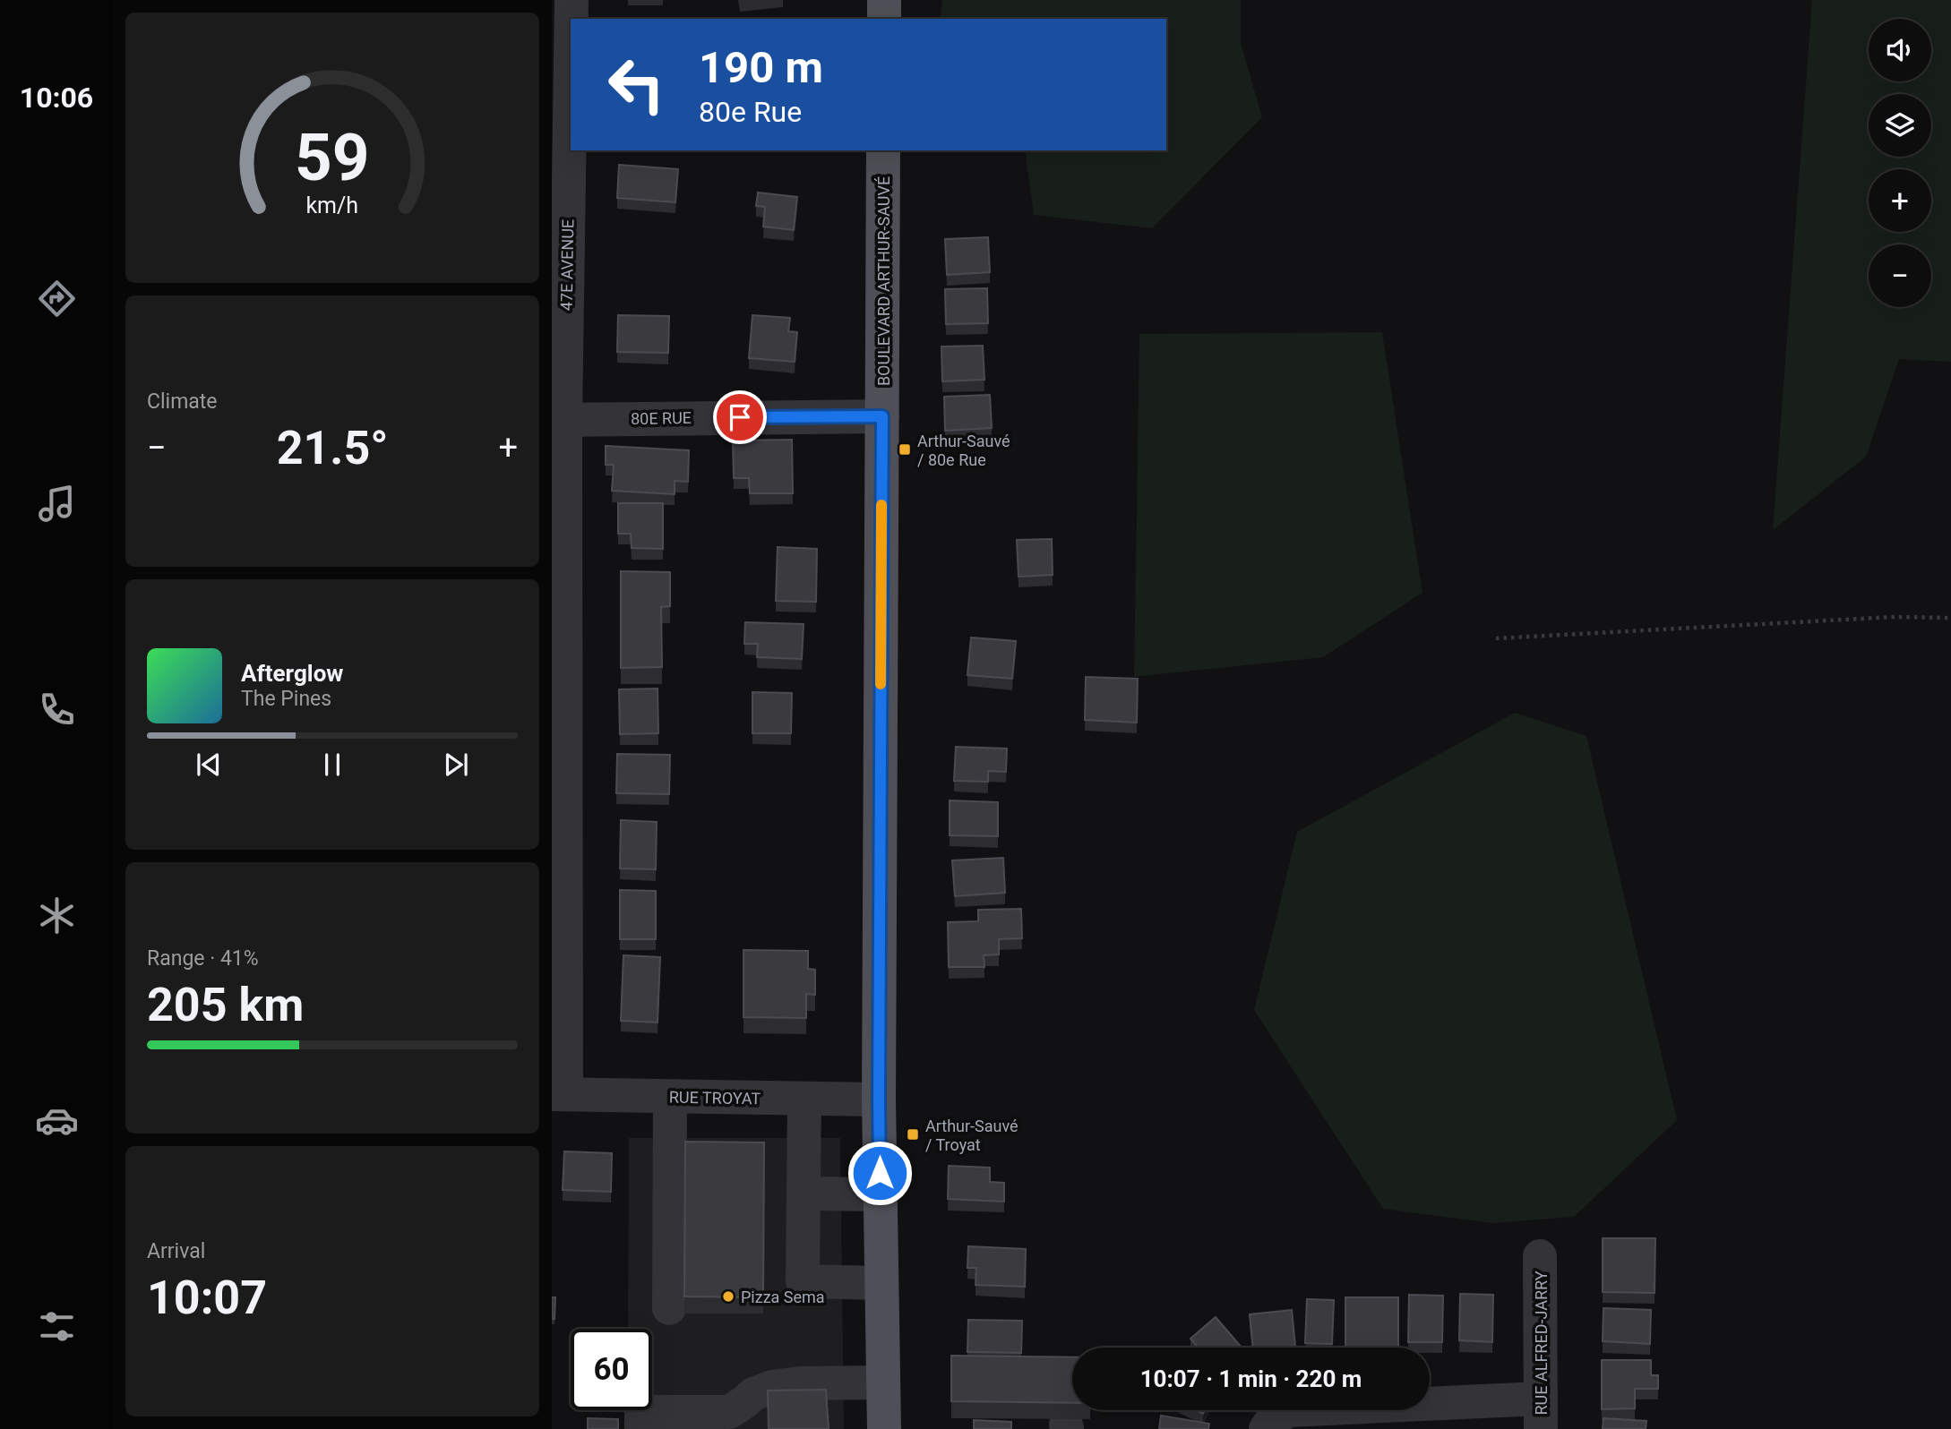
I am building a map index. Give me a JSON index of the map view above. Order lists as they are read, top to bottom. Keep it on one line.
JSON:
{"streets":{"main road":["BOULEVARD ARTHUR-SAUVÉ"],"street":["47E AVENUE","80E RUE","RUE TROYAT","RUE ALFRED-JARRY"]},"crossings":[["47E AVENUE","80E RUE"],["47E AVENUE","RUE TROYAT"],["BOULEVARD ARTHUR-SAUVÉ","80E RUE"],["BOULEVARD ARTHUR-SAUVÉ","RUE TROYAT"]],"places":{"transit":["Arthur-Sauvé / 80e Rue","Arthur-Sauvé / Troyat"],"other":["Pizza Sema"]},"page":{"tabs":"10:06","map_buttons":["+","−"],"turn":["190 m","80e Rue"],"tile":["Climate",["Range · 41%","205 km"],["Arrival","10:07"]],"heat":["−","21.5°","+"],"song":["Afterglow","The Pines"],"limit":"60","trip":"10:07 · 1 min · 220 m","gauge":["59","km/h"]}}
